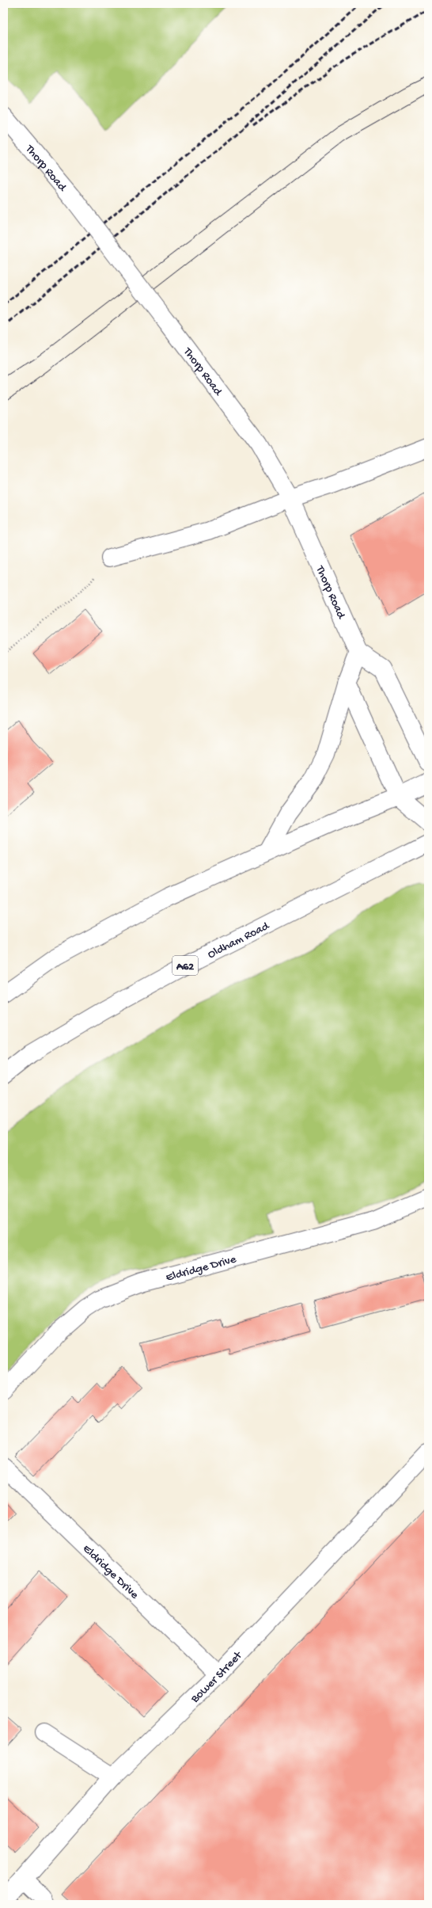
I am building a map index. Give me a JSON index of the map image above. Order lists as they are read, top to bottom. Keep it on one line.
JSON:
{"streets":{"main road":["Thorp Road","Oldham Road","A62","Eldridge Drive","Bower Street"]},"crossings":[["Eldridge Drive","Bower Street"]]}
